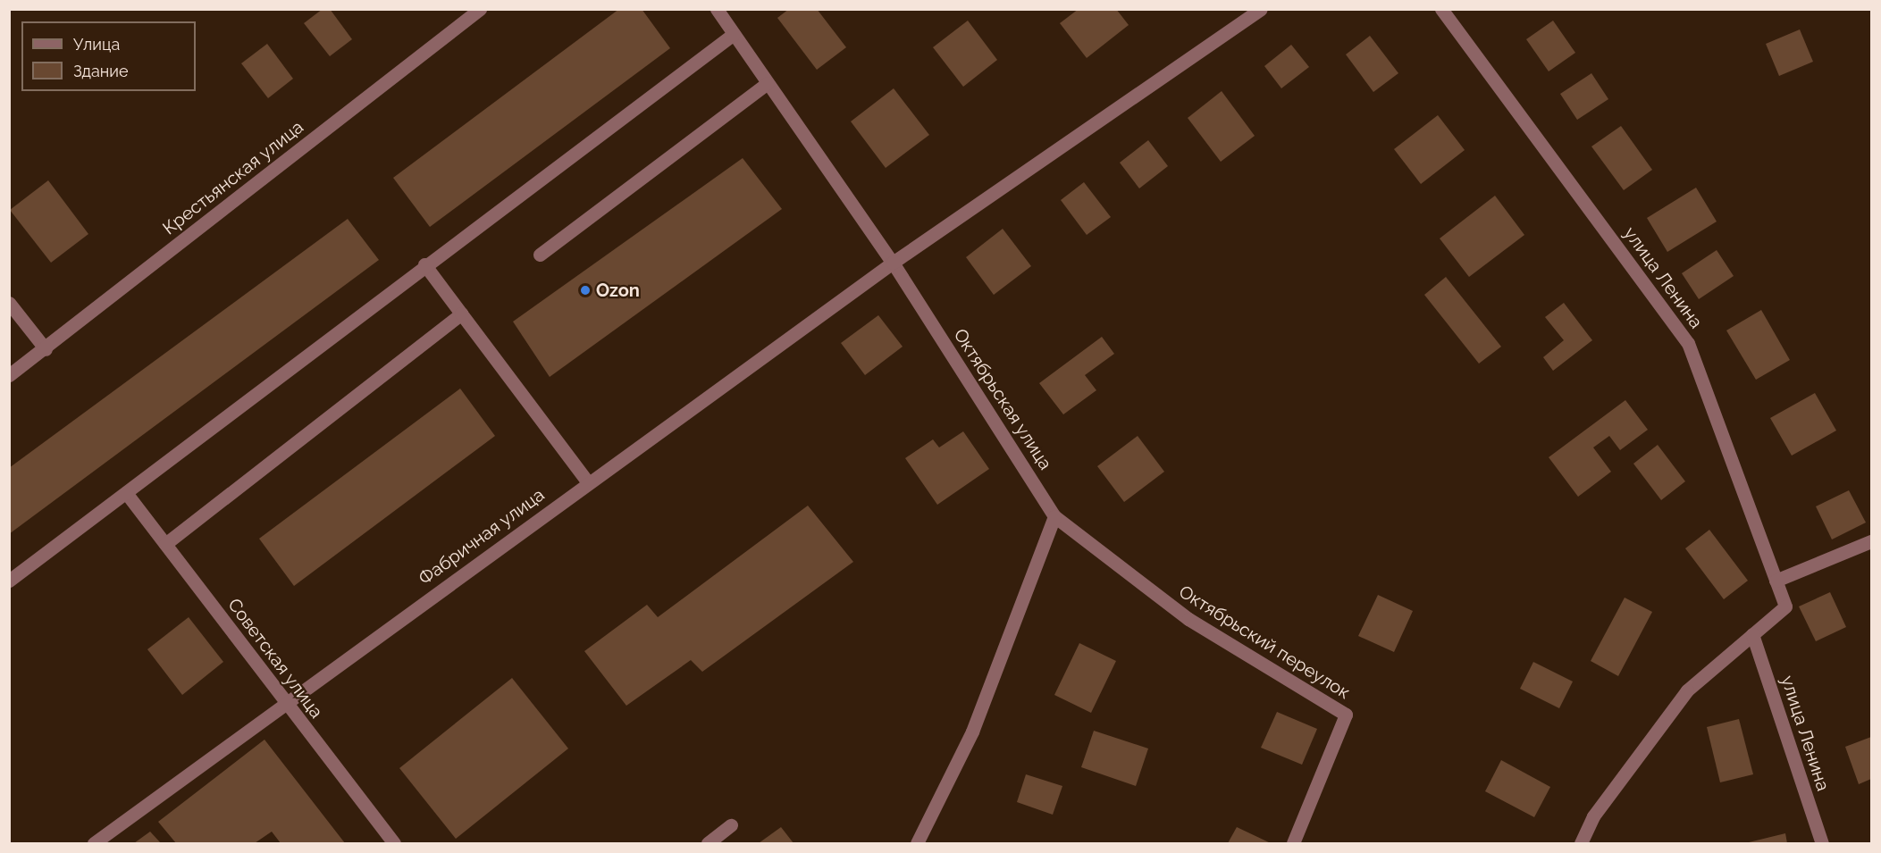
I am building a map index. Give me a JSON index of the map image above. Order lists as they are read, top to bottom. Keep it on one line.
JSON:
{"streets":{"street":["Крестьянская улица","улица Ленина","Октябрьская улица","Фабричная улица","Октябрьский переулок","Советская улица"]},"crossings":[["Октябрьская улица","Фабричная улица"],["Октябрьская улица","Октябрьский переулок"],["Фабричная улица","Советская улица"]],"places":["Ozon"],"legend":["Улица","Здание"]}
